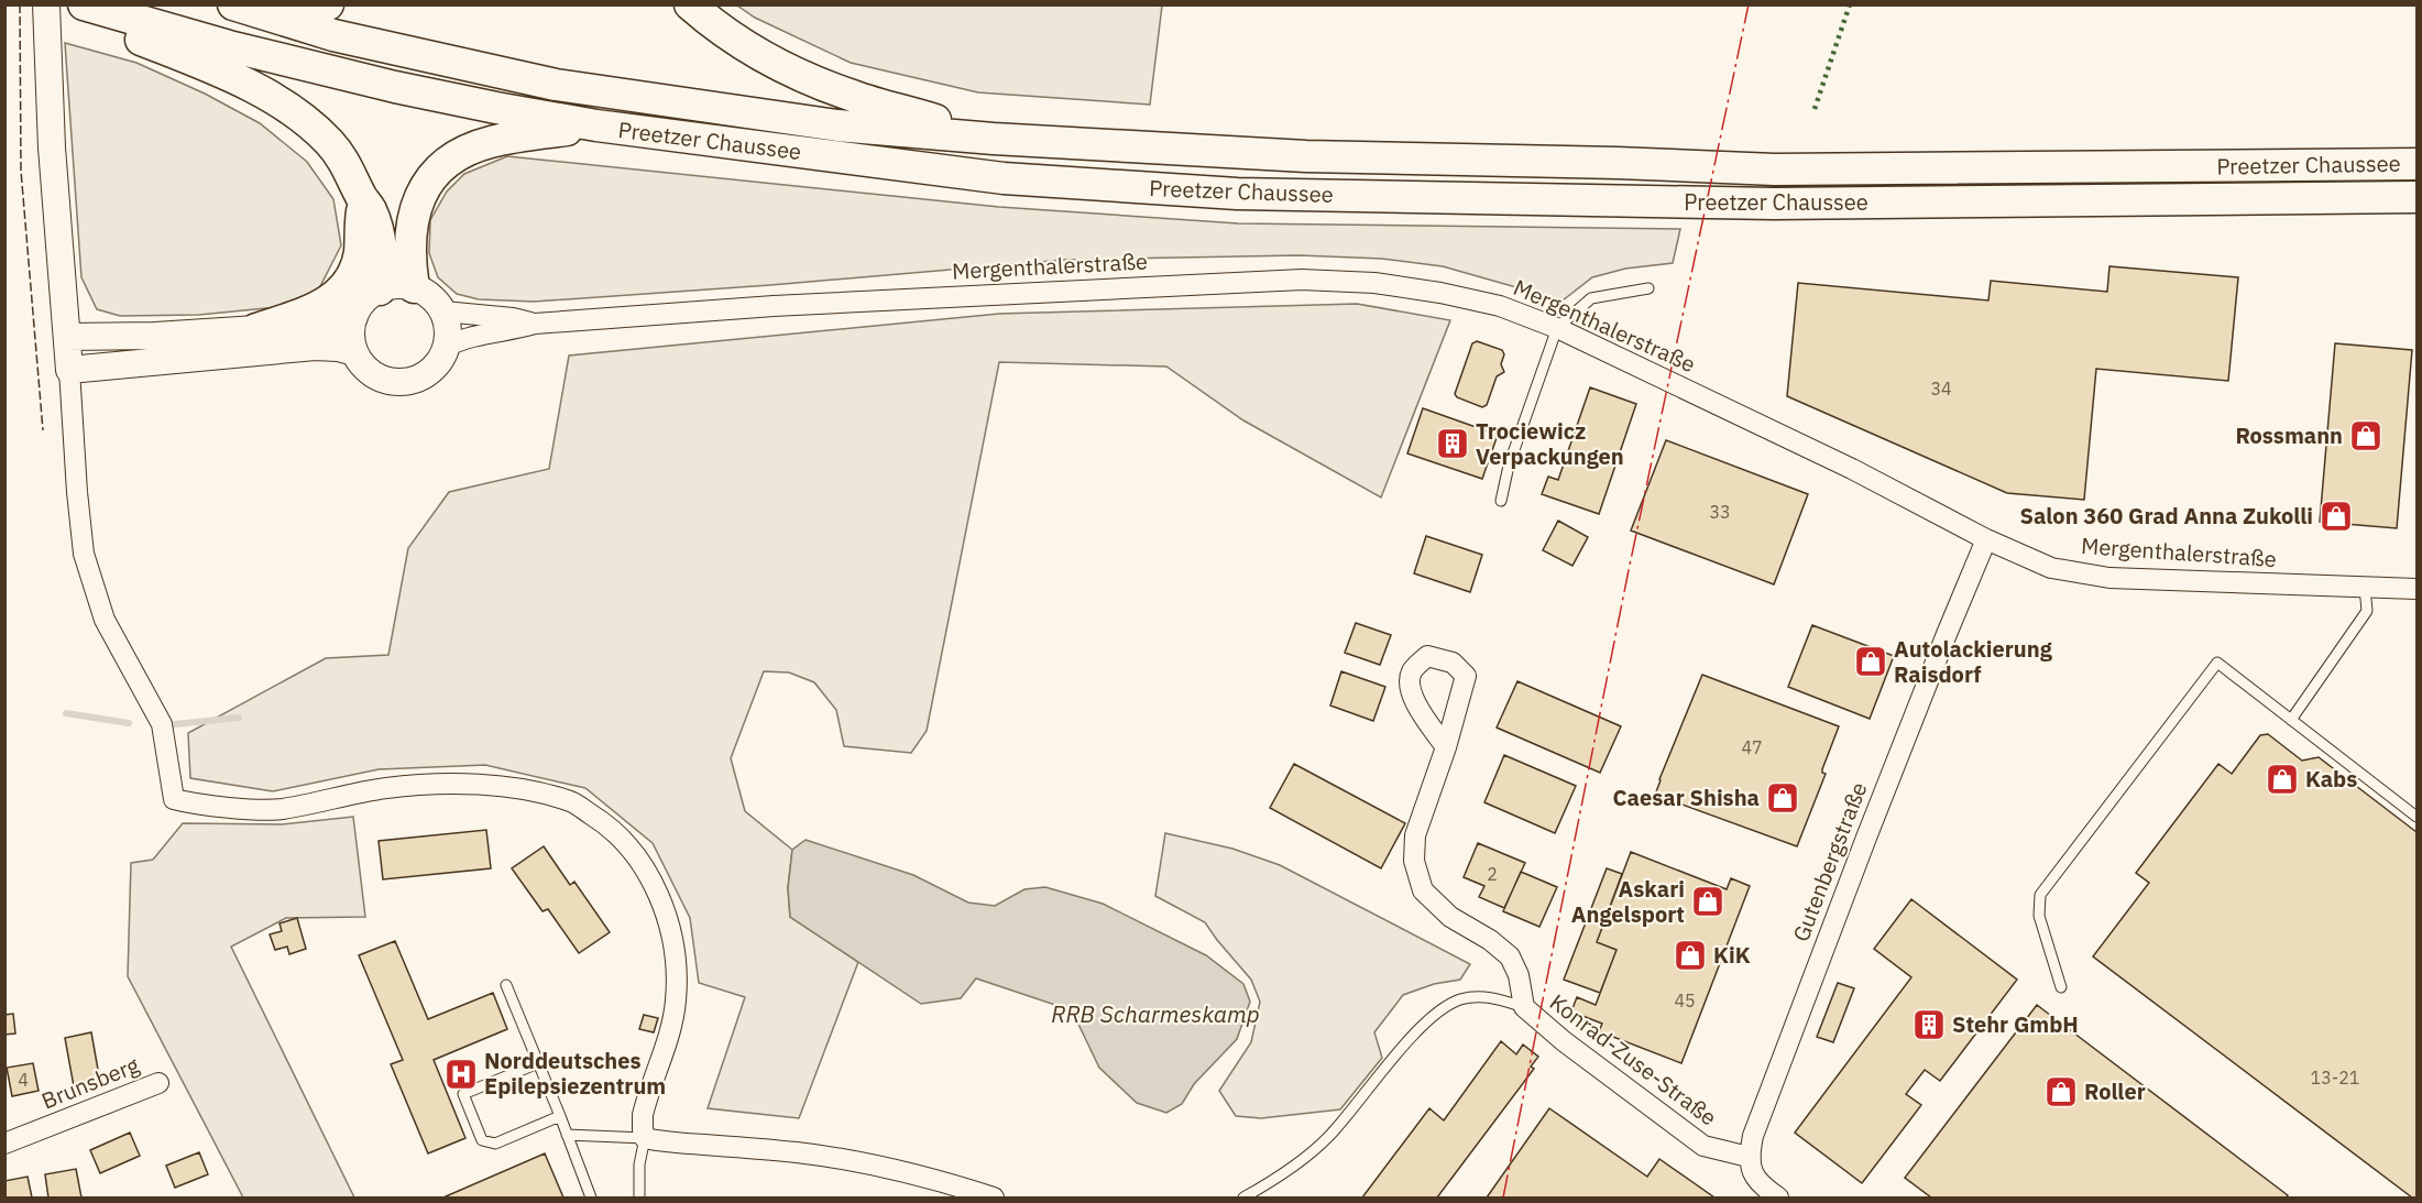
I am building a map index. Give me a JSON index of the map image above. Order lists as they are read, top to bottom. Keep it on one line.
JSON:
{"streets":{"highway":["Preetzer Chaussee"],"street":["Mergenthalerstraße","Gutenbergstraße","Konrad-Zuse-Straße","Brunsberg"]},"crossings":[["Mergenthalerstraße","Gutenbergstraße"],["Gutenbergstraße","Konrad-Zuse-Straße"]],"water":["RRB Scharmeskamp"],"places":{"shop":["Rossmann","Salon 360 Grad Anna Zukolli","Autolackierung Raisdorf","Kabs","Caesar Shisha","Askari Angelsport","KiK","Roller"],"building":["Trociewicz Verpackungen","Stehr GmbH"],"hospital":["Norddeutsches Epilepsiezentrum"]},"house_numbers":["34","33","47","2","45","13-21","4"]}
